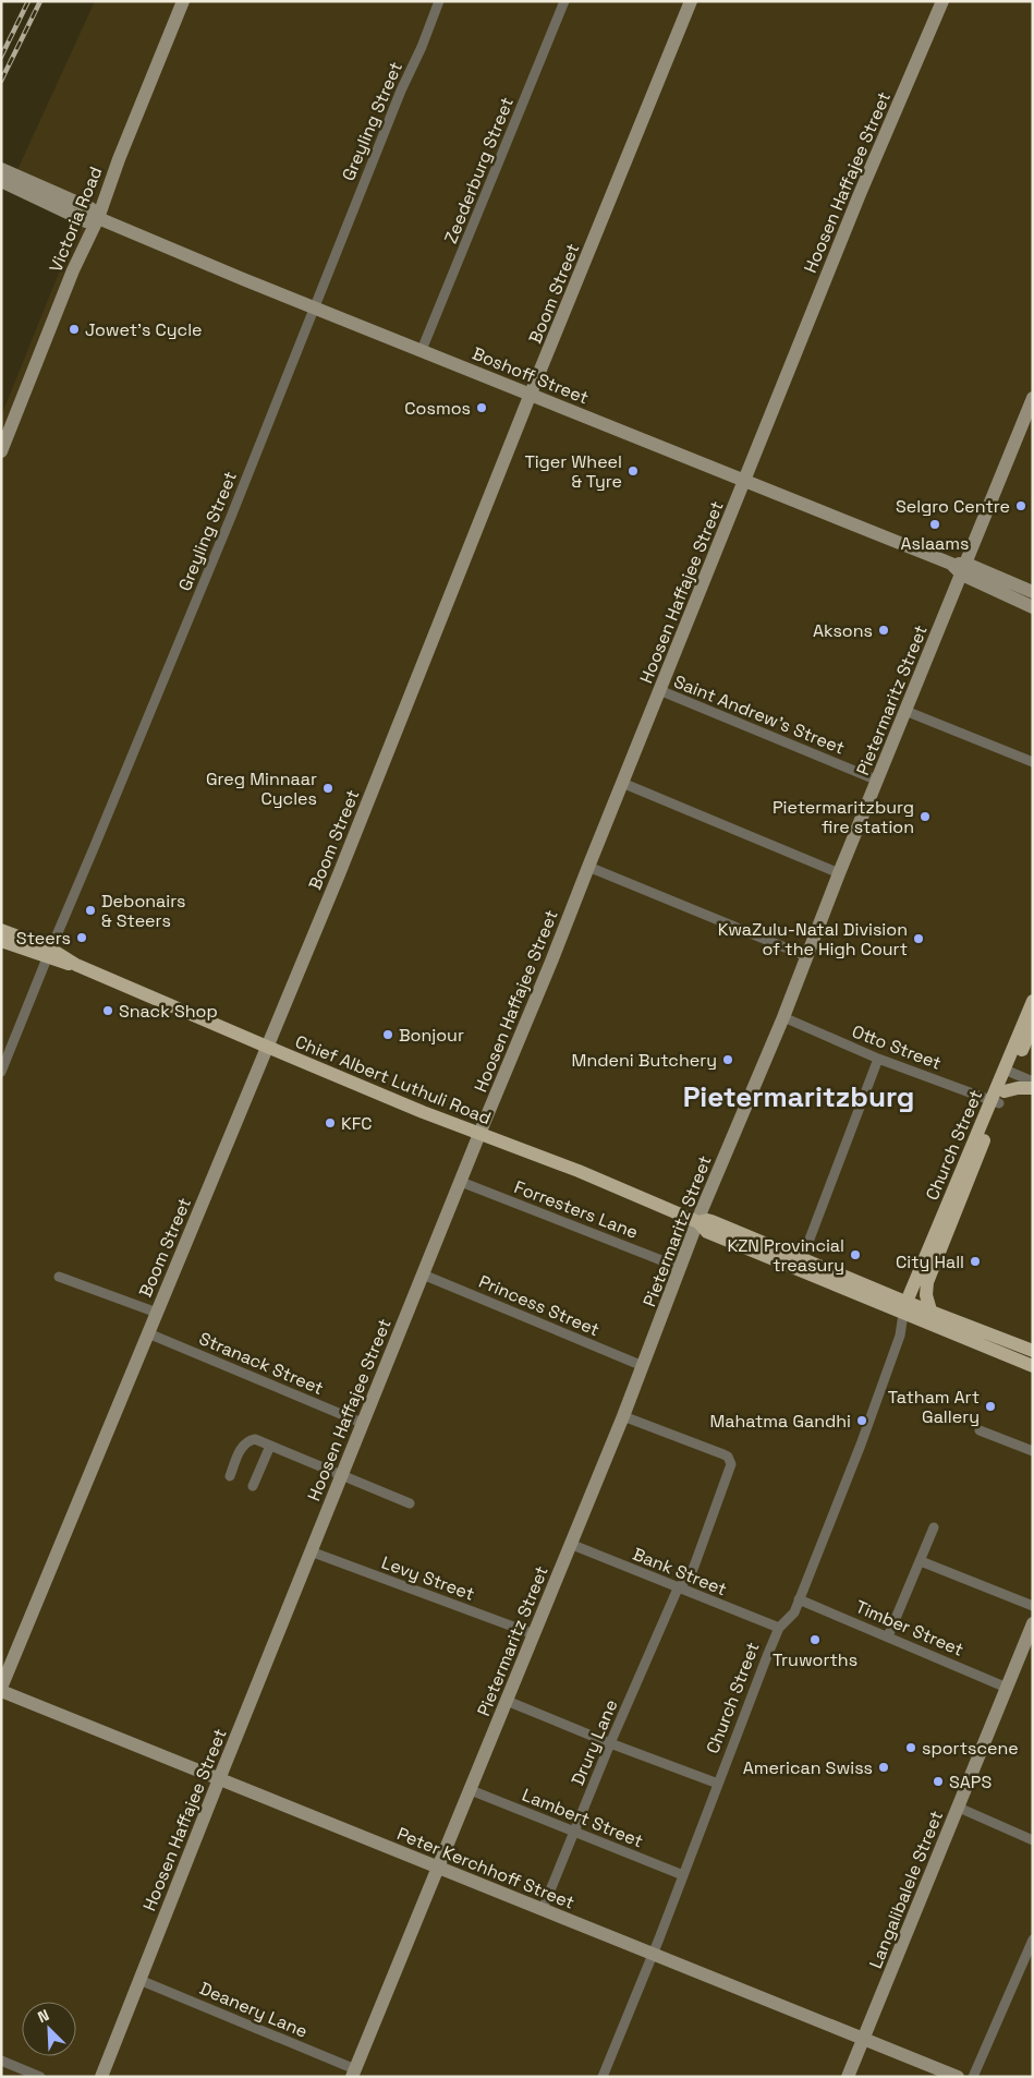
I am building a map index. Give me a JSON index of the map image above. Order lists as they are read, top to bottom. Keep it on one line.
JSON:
{"streets":{"main road":["Chief Albert Luthuli Road","Church Street"],"street":["Greyling Street","Zeederburg Street","Hoosen Haffajee Street","Victoria Road","Boom Street","Boshoff Street","Pietermaritz Street","Saint Andrew's Street","Otto Street","Forresters Lane","Princess Street","Stranack Street","Bank Street","Levy Street","Timber Street","Drury Lane","Lambert Street","Peter Kerchhoff Street","Langalibalele Street","Deanery Lane"]},"crossings":[["Greyling Street","Boshoff Street"],["Greyling Street","Chief Albert Luthuli Road"],["Zeederburg Street","Boshoff Street"],["Hoosen Haffajee Street","Boshoff Street"],["Hoosen Haffajee Street","Saint Andrew's Street"],["Hoosen Haffajee Street","Chief Albert Luthuli Road"],["Hoosen Haffajee Street","Forresters Lane"],["Hoosen Haffajee Street","Princess Street"],["Hoosen Haffajee Street","Stranack Street"],["Hoosen Haffajee Street","Levy Street"],["Hoosen Haffajee Street","Peter Kerchhoff Street"],["Hoosen Haffajee Street","Deanery Lane"],["Victoria Road","Boshoff Street"],["Boom Street","Boshoff Street"],["Boom Street","Chief Albert Luthuli Road"],["Boom Street","Stranack Street"],["Boom Street","Peter Kerchhoff Street"],["Boshoff Street","Pietermaritz Street"],["Pietermaritz Street","Saint Andrew's Street"],["Pietermaritz Street","Otto Street"],["Pietermaritz Street","Chief Albert Luthuli Road"],["Pietermaritz Street","Forresters Lane"],["Pietermaritz Street","Princess Street"],["Pietermaritz Street","Bank Street"],["Pietermaritz Street","Levy Street"],["Pietermaritz Street","Drury Lane"],["Pietermaritz Street","Lambert Street"],["Pietermaritz Street","Peter Kerchhoff Street"],["Pietermaritz Street","Deanery Lane"],["Otto Street","Church Street"],["Chief Albert Luthuli Road","Church Street"],["Church Street","Bank Street"],["Church Street","Timber Street"],["Church Street","Lambert Street"],["Church Street","Peter Kerchhoff Street"],["Bank Street","Drury Lane"],["Timber Street","Langalibalele Street"],["Drury Lane","Lambert Street"],["Drury Lane","Peter Kerchhoff Street"],["Peter Kerchhoff Street","Langalibalele Street"]],"districts":["Pietermaritzburg"],"places":["Jowet's Cycle","Cosmos","Tiger Wheel & Tyre","Selgro Centre","Aslaams","Aksons","Greg Minnaar Cycles","Pietermaritzburg fire station","Debonairs & Steers","Steers","KwaZulu-Natal Division of the High Court","Snack Shop","Bonjour","Mndeni Butchery","KFC","KZN Provincial treasury","City Hall","Tatham Art Gallery","Mahatma Gandhi","Truworths","sportscene","American Swiss","SAPS"],"north":"top left"}
